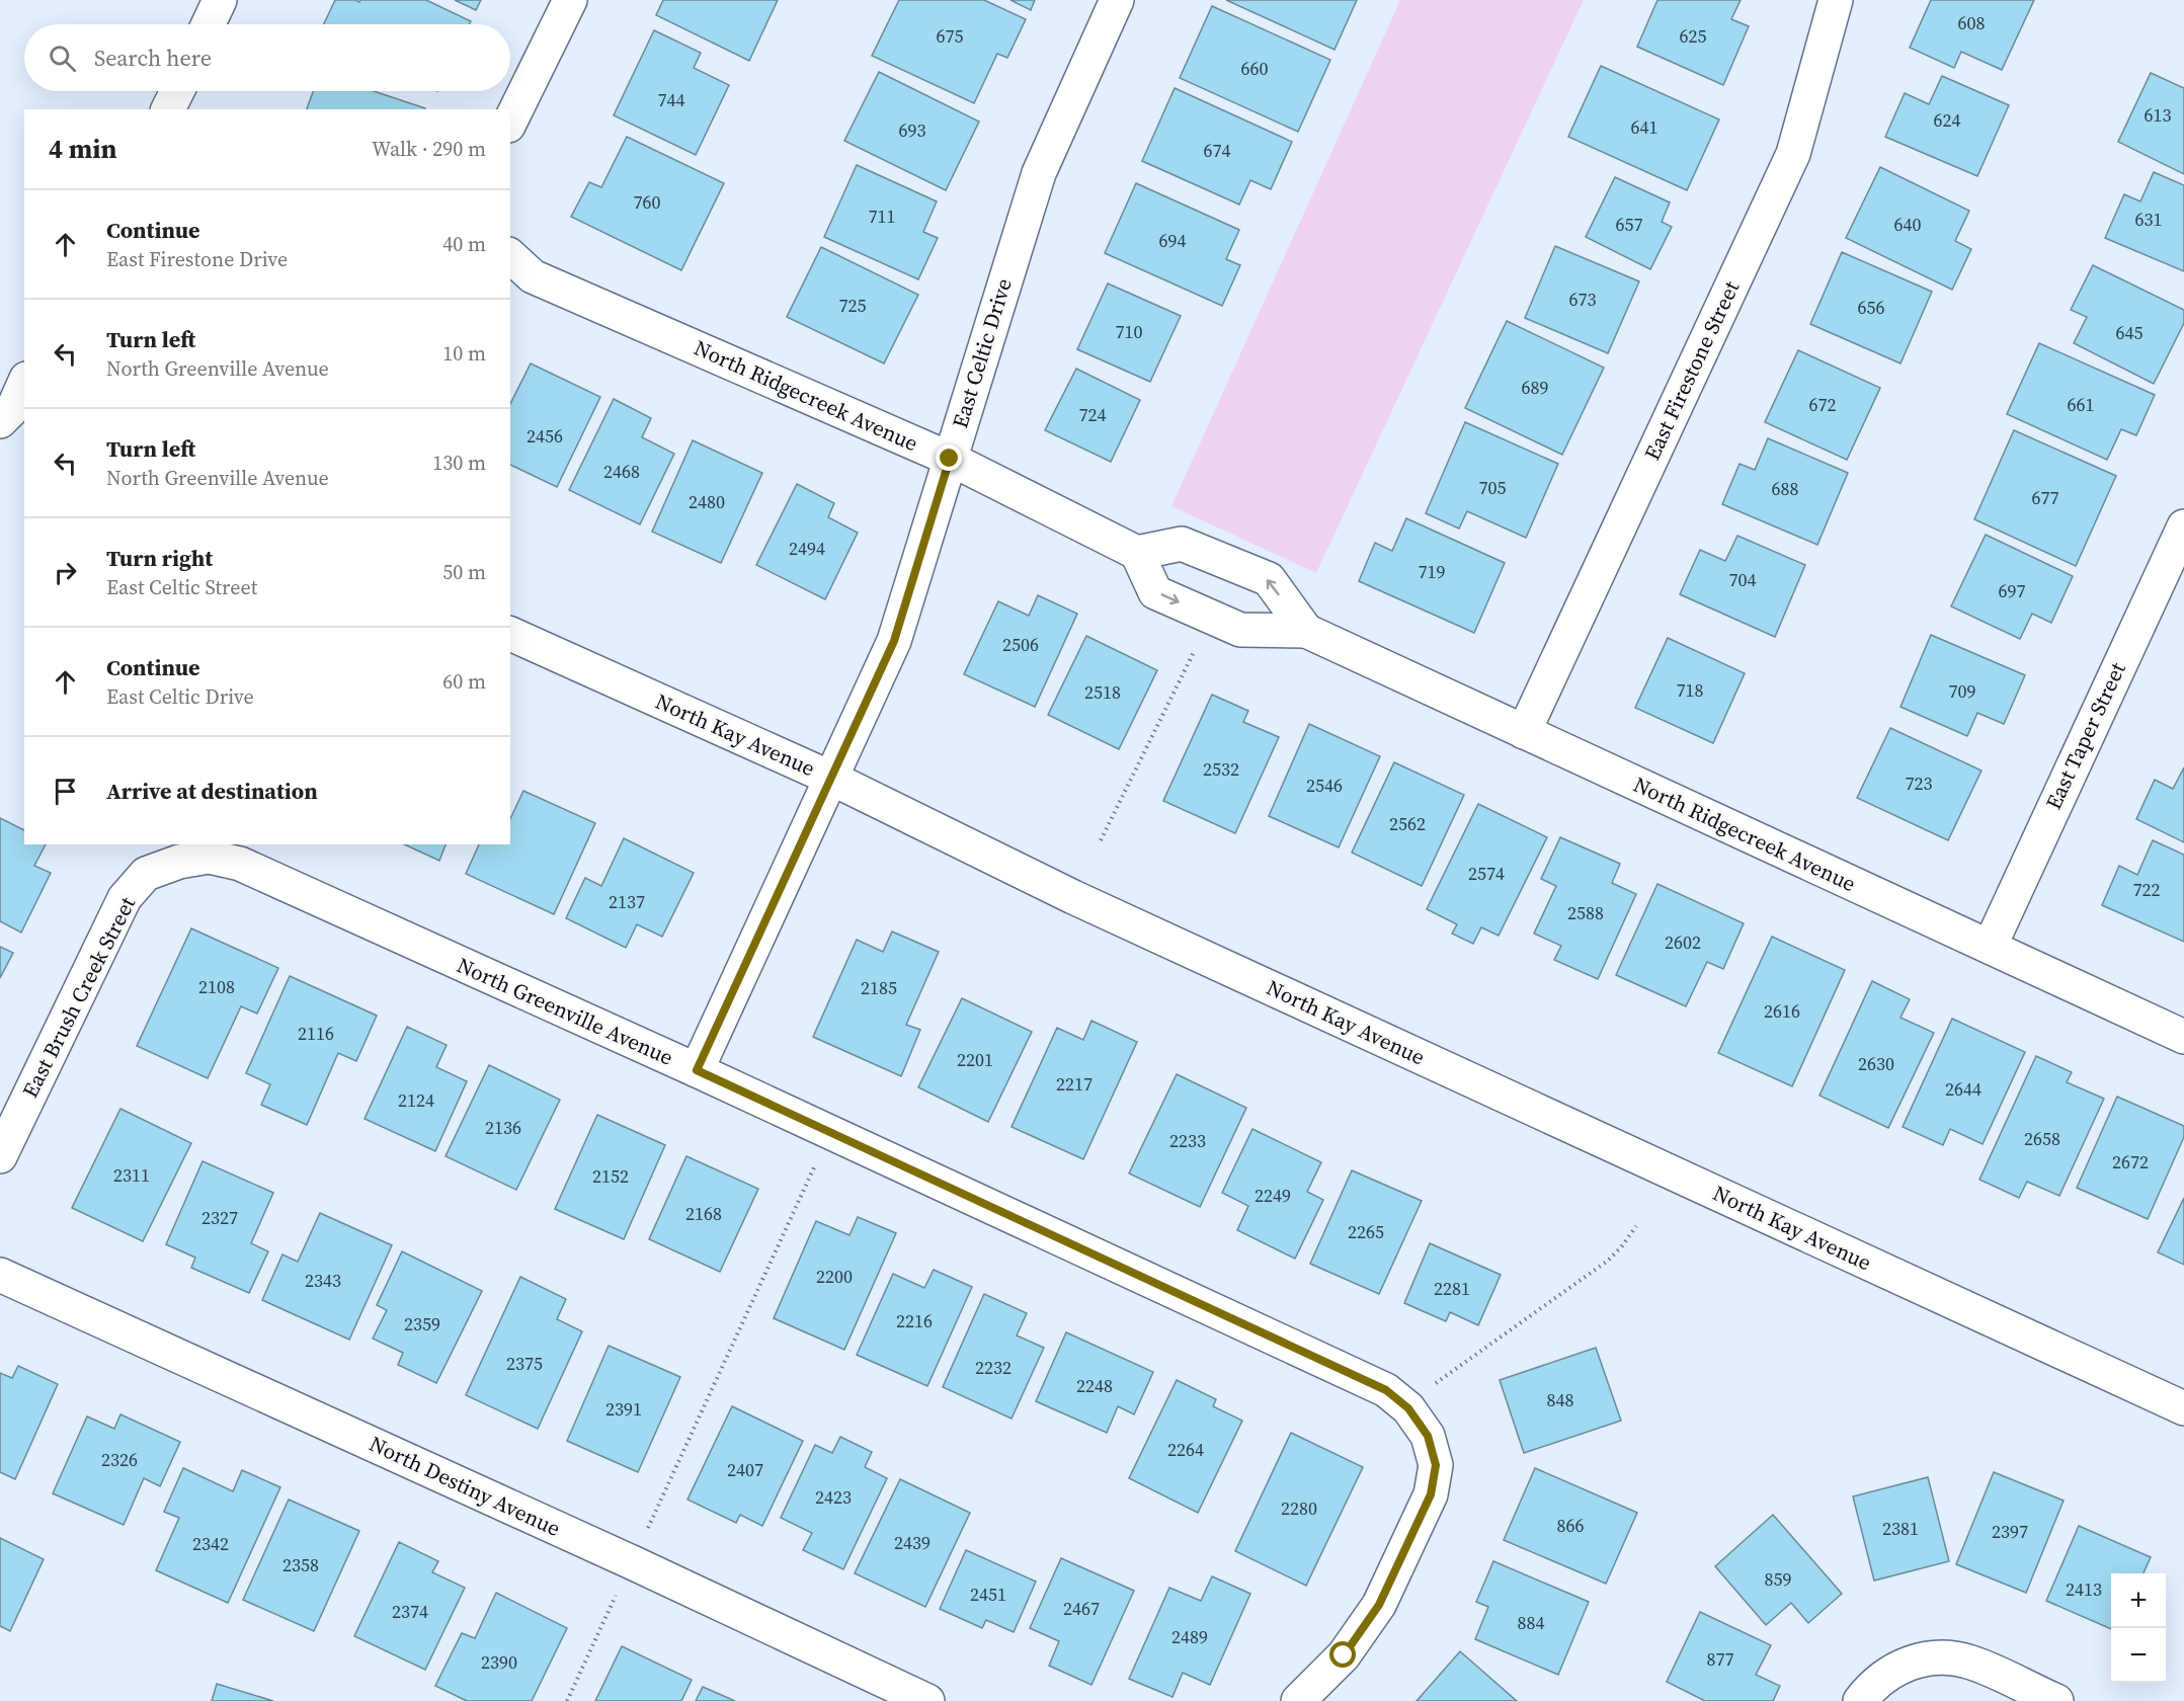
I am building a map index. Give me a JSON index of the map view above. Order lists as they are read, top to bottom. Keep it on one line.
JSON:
{"streets":{"street":["East Celtic Drive","East Firestone Street","North Ridgecreek Avenue","North Kay Avenue","East Taper Street","East Brush Creek Street","North Greenville Avenue","North Destiny Avenue"]},"crossings":[["East Celtic Drive","North Ridgecreek Avenue"],["East Celtic Drive","North Kay Avenue"],["East Celtic Drive","North Greenville Avenue"],["East Firestone Street","North Ridgecreek Avenue"],["North Ridgecreek Avenue","East Taper Street"],["East Brush Creek Street","North Greenville Avenue"]],"house_numbers":["608","675","625","660","744","613","624","641","693","674","760","711","631","657","640","694","673","725","656","710","645","689","672","661","724","2456","2468","705","688","677","2480","2494","719","704","697","2506","718","709","2518","2532","723","2546","2562","2574","722","2137","2588","2602","2108","2185","2616","2116","2201","2630","2217","2644","2124","2136","2658","2233","2672","2311","2152","2249","2168","2327","2265","2200","2343","2281","2216","2359","2375","2232","2248","848","2391","2264","2326","2407","2423","2280","866","2381","2397","2439","2342","2358","859","2413","2451","2467","2374","884","2489","877","2390"],"page":{"search":"Search here","heading":["4 min","Walk · 290 m"],"list":[["Continue","East Firestone Drive","40 m"],["Turn left","North Greenville Avenue","10 m"],["Turn left","North Greenville Avenue","130 m"],["Turn right","East Celtic Street","50 m"],["Continue","East Celtic Drive","60 m"],"Arrive at destination"],"map_buttons":["+","−"]}}
